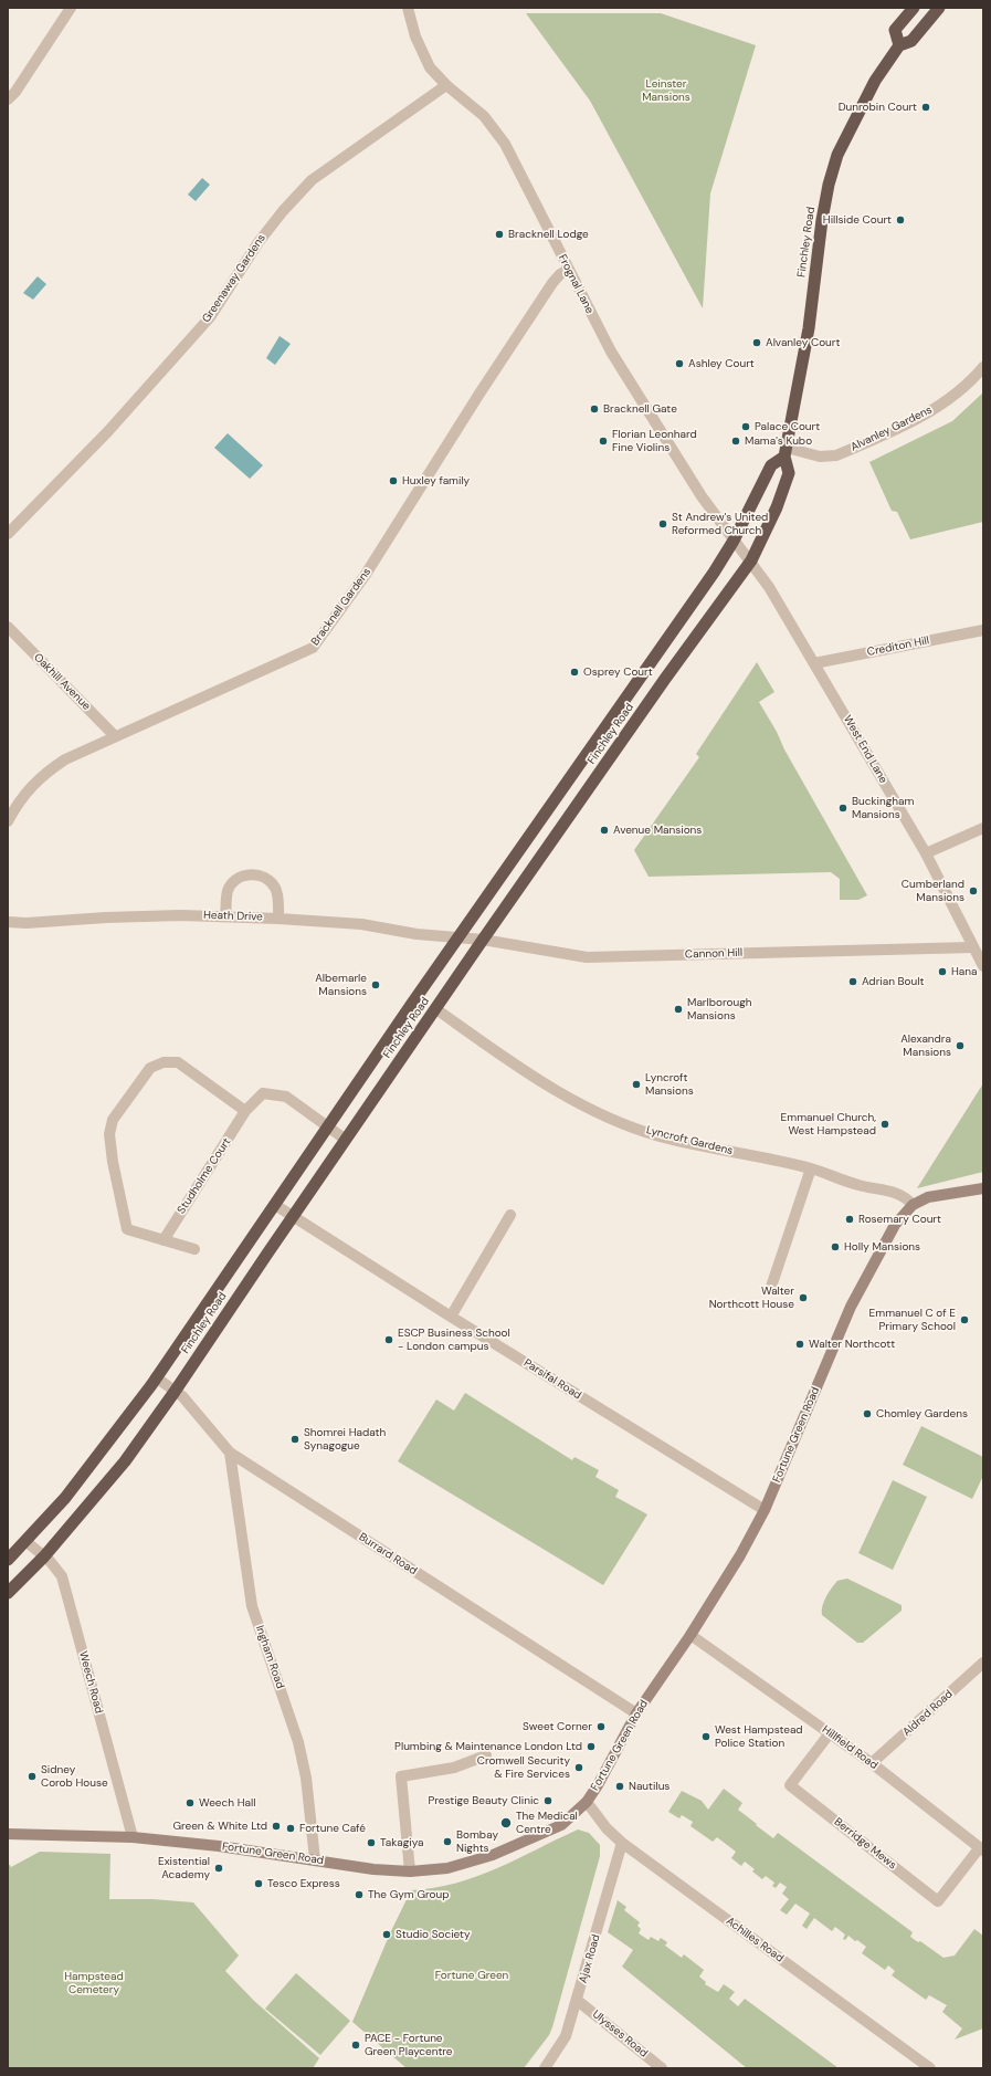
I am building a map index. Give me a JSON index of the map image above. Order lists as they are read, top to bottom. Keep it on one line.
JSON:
{"streets":{"highway":["Finchley Road"],"main road":["Fortune Green Road"],"street":["Greenaway Gardens","Frognal Lane","Alvanley Gardens","Bracknell Gardens","Crediton Hill","Oakhill Avenue","West End Lane","Heath Drive","Cannon Hill","Lyncroft Gardens","Studholme Court","Parsifal Road","Burrard Road","Ingham Road","Weech Road","Aldred Road","Hillfield Road","Berridge Mews","Achilles Road","Ajax Road","Ulysses Road"]},"crossings":[["Finchley Road","Frognal Lane"],["Finchley Road","Alvanley Gardens"],["Finchley Road","West End Lane"],["Finchley Road","Heath Drive"],["Finchley Road","Cannon Hill"],["Finchley Road","Lyncroft Gardens"],["Finchley Road","Studholme Court"],["Finchley Road","Parsifal Road"],["Finchley Road","Burrard Road"],["Finchley Road","Weech Road"],["Greenaway Gardens","Frognal Lane"],["Frognal Lane","Bracknell Gardens"],["Frognal Lane","West End Lane"],["Bracknell Gardens","Oakhill Avenue"],["Crediton Hill","West End Lane"],["West End Lane","Cannon Hill"],["Heath Drive","Cannon Hill"],["Lyncroft Gardens","Fortune Green Road"],["Parsifal Road","Fortune Green Road"],["Fortune Green Road","Burrard Road"],["Fortune Green Road","Ingham Road"],["Fortune Green Road","Weech Road"],["Fortune Green Road","Hillfield Road"],["Fortune Green Road","Achilles Road"],["Burrard Road","Ingham Road"],["Aldred Road","Hillfield Road"],["Hillfield Road","Berridge Mews"],["Achilles Road","Ajax Road"],["Ajax Road","Ulysses Road"]],"parks":["Leinster Mansions","Fortune Green","Hampstead Cemetery"],"places":["Dunrobin Court","Hillside Court","Bracknell Lodge","Alvanley Court","Ashley Court","Bracknell Gate","Palace Court","Florian Leonhard Fine Violins","Mama's Kubo","Huxley family","St Andrew's United Reformed Church","Osprey Court","Buckingham Mansions","Avenue Mansions","Cumberland Mansions","Hana","Adrian Boult","Albemarle Mansions","Marlborough Mansions","Alexandra Mansions","Lyncroft Mansions","Emmanuel Church, West Hampstead","Rosemary Court","Holly Mansions","Walter Northcott House","Emmanuel C of E Primary School","ESCP Business School - London campus","Walter Northcott","Chomley Gardens","Shomrei Hadath Synagogue","Sweet Corner","West Hampstead Police Station","Plumbing & Maintenance London Ltd","Cromwell Security & Fire Services","Sidney Corob House","Nautilus","Prestige Beauty Clinic","Weech Hall","The Medical Centre","Green & White Ltd","Fortune Café","Bombay Nights","Takagiya","Existential Academy","Tesco Express","The Gym Group","Studio Society","PACE - Fortune Green Playcentre"]}
